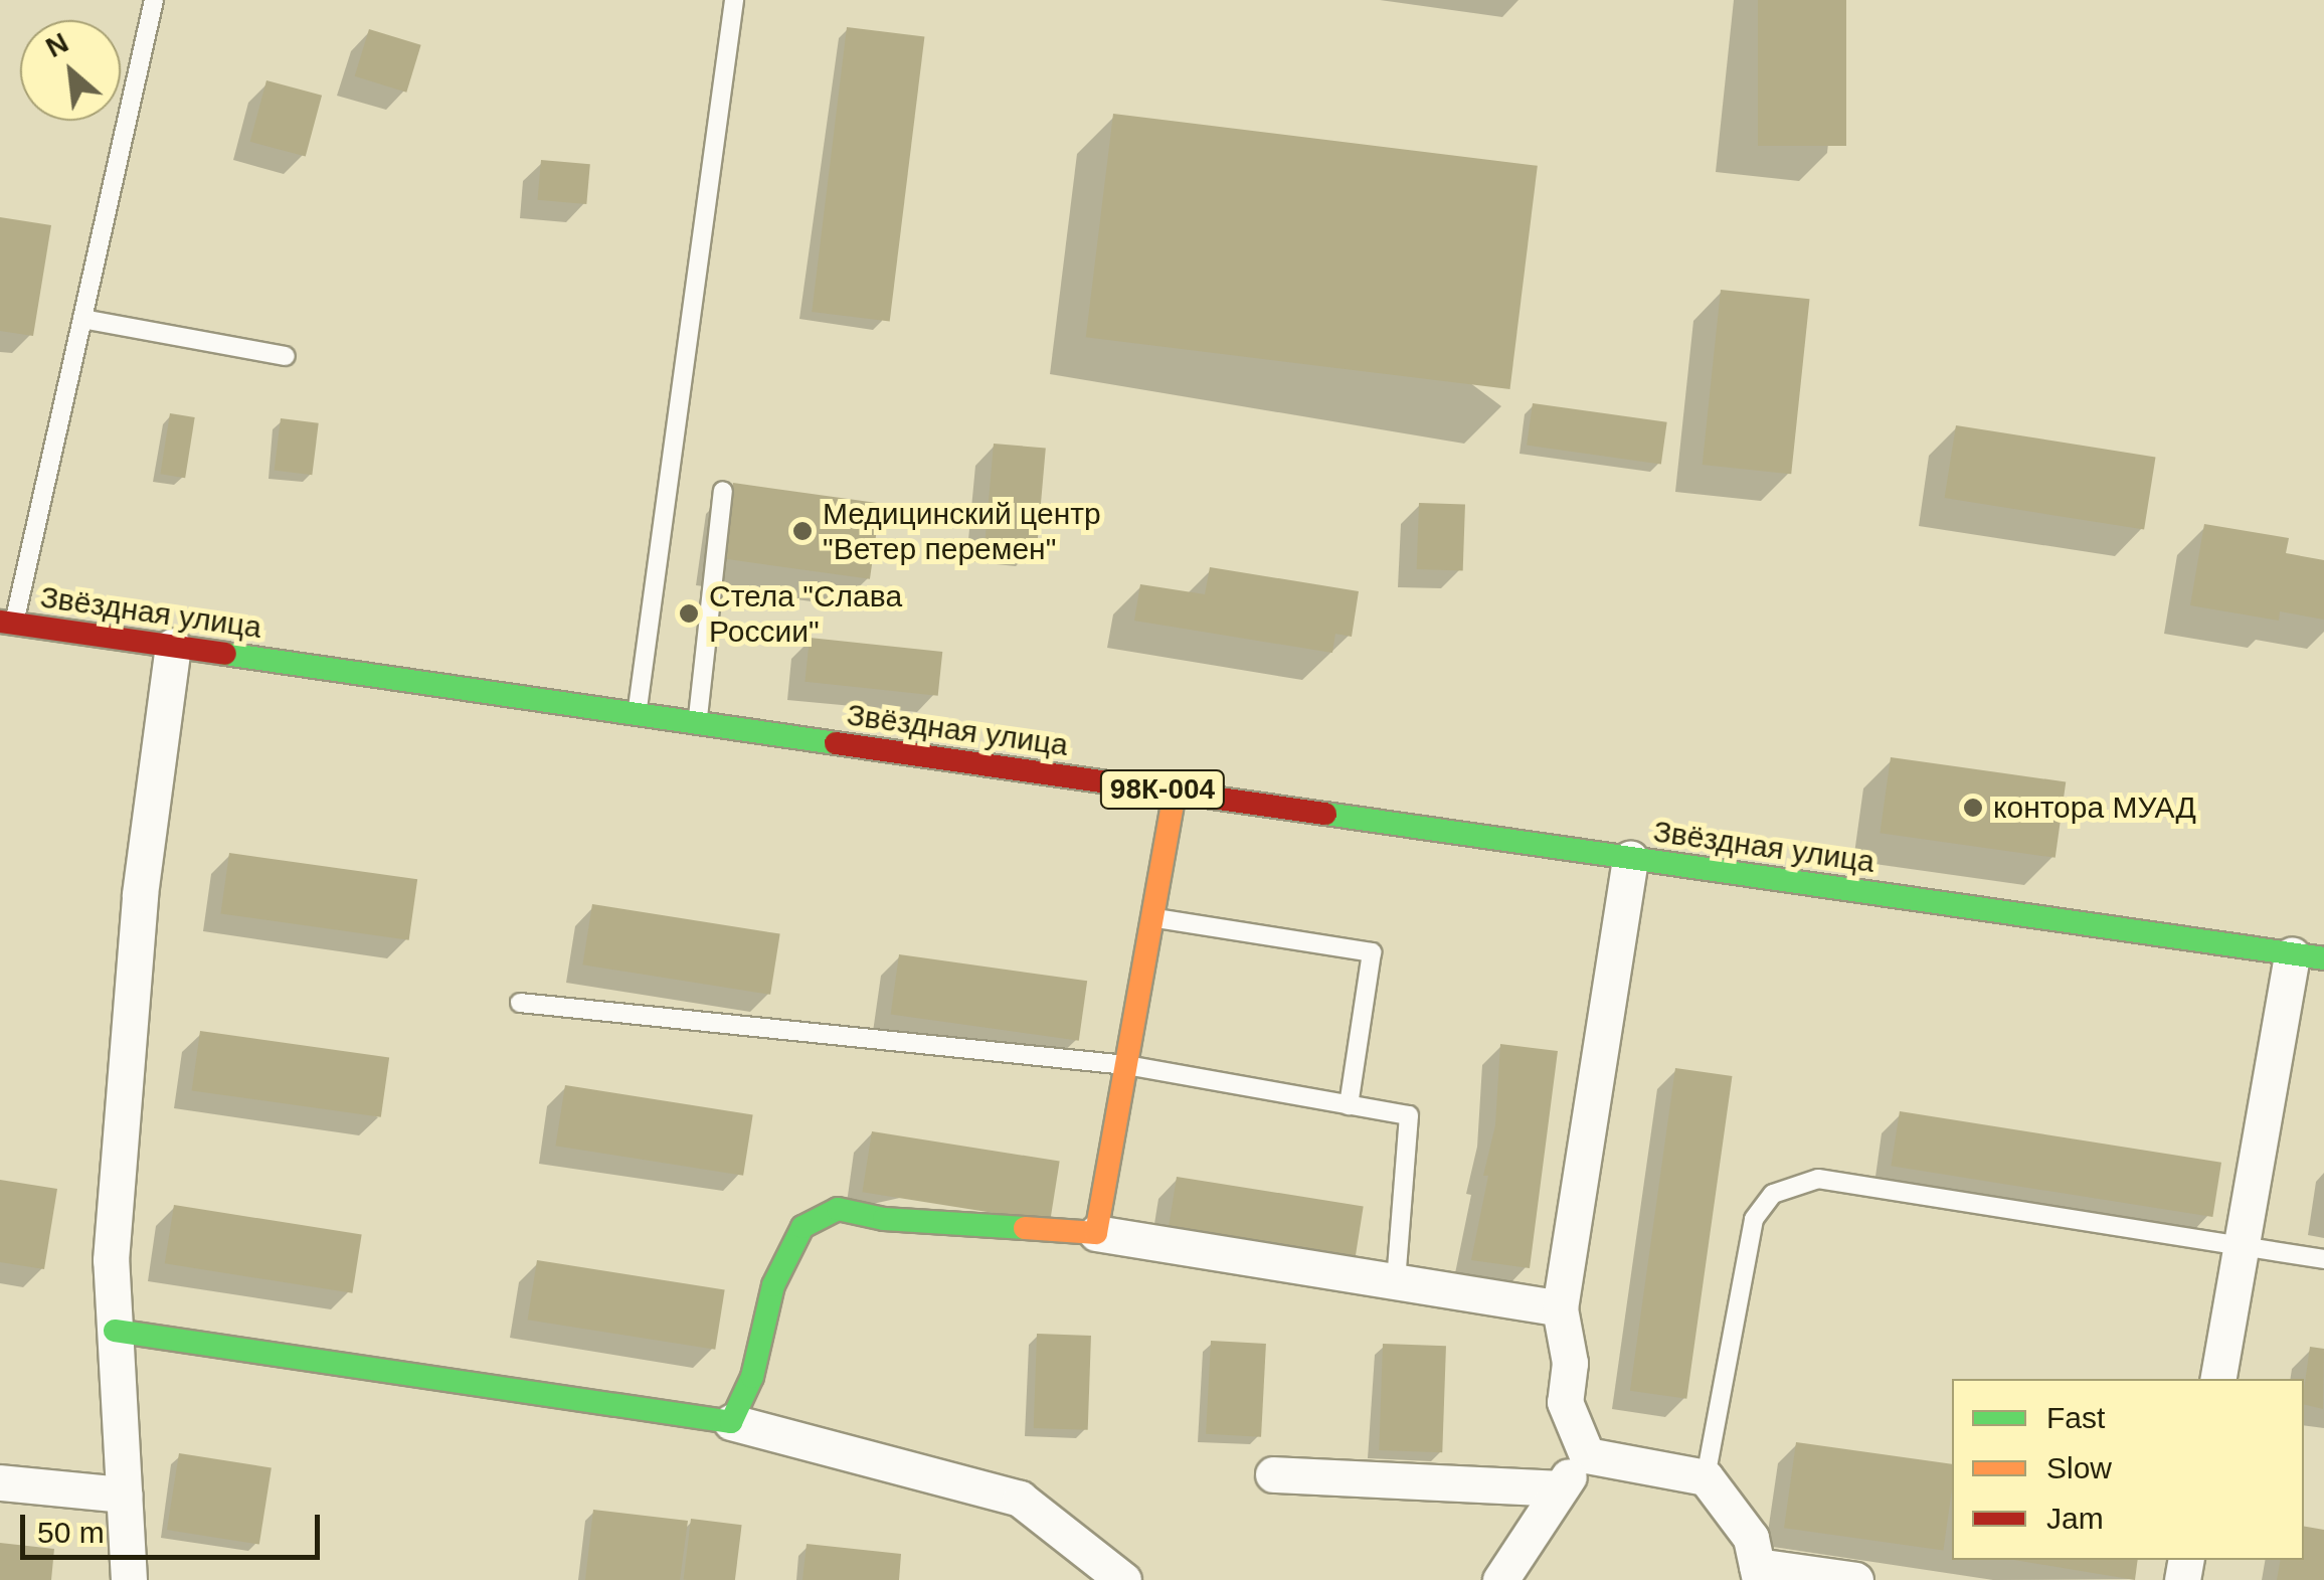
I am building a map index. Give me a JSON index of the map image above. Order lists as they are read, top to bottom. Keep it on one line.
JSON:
{"streets":{"main road":["Звёздная улица","98К-004"]},"places":["Медицинский центр \"Ветер перемен\"","Стела \"Слава России\"","контора МУАД"],"legend":["Fast","Slow","Jam"],"scale_bar":"50 m","north":"top left"}
